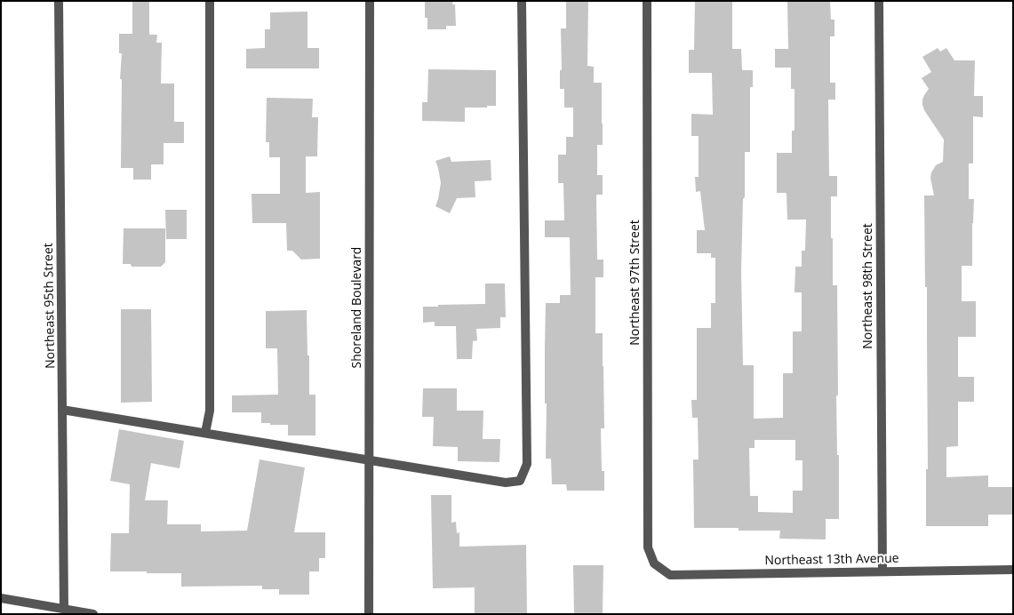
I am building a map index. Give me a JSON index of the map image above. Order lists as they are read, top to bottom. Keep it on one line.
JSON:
{"streets":{"street":["Northeast 97th Street","Northeast 98th Street","Northeast 95th Street","Shoreland Boulevard","Northeast 13th Avenue"]},"crossings":[["Northeast 97th Street","Northeast 13th Avenue"],["Northeast 98th Street","Northeast 13th Avenue"]]}
